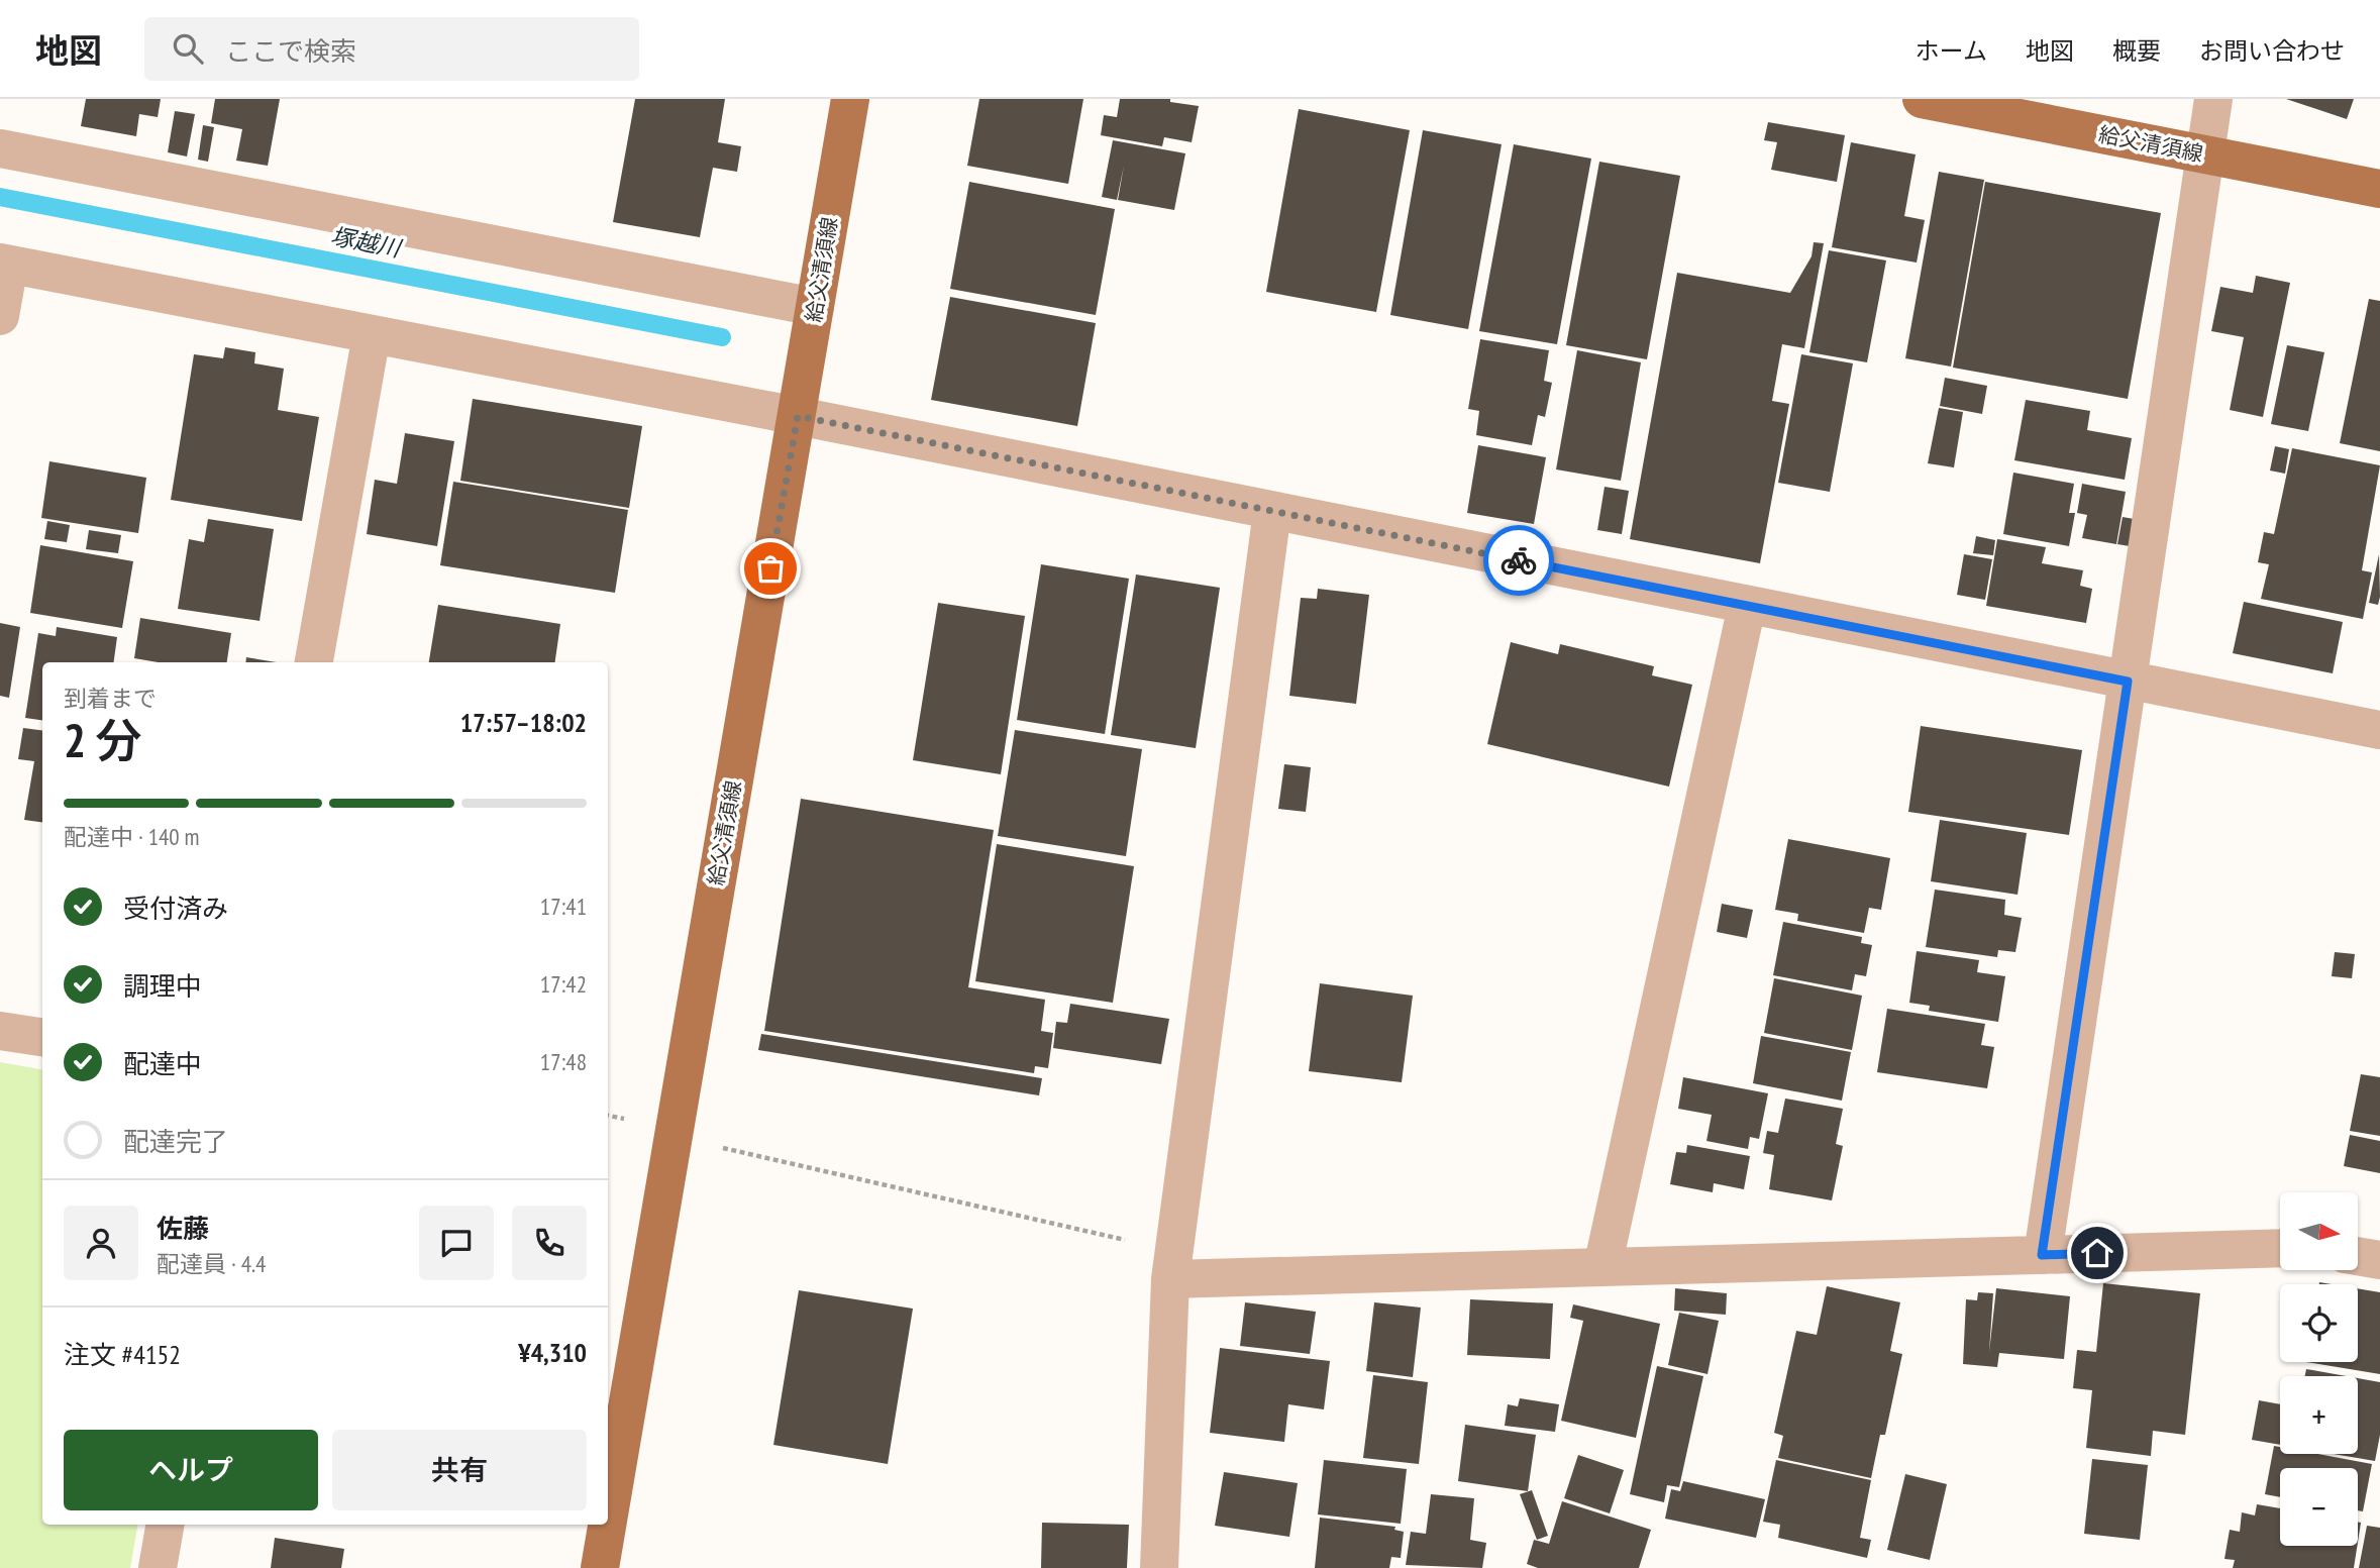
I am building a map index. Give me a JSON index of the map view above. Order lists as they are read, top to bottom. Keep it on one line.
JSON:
{"streets":{"main road":["給父清須線"]},"water":["塚越川"],"north":"right","page":{"header":"地図","search":"ここで検索","nav":["ホーム","地図","概要","お問い合わせ"],"heading":["2 分","到着まで","17:57–18:02"],"panel":["佐藤","配達員 · 4.4","注文 #4152","¥4,310"],"bar":"配達中 · 140 m","list":[["受付済み","17:41"],["調理中","17:42"],["配達中","17:48"],"配達完了"],"map_buttons":["+","−"],"buttons":["ヘルプ","共有"]}}
